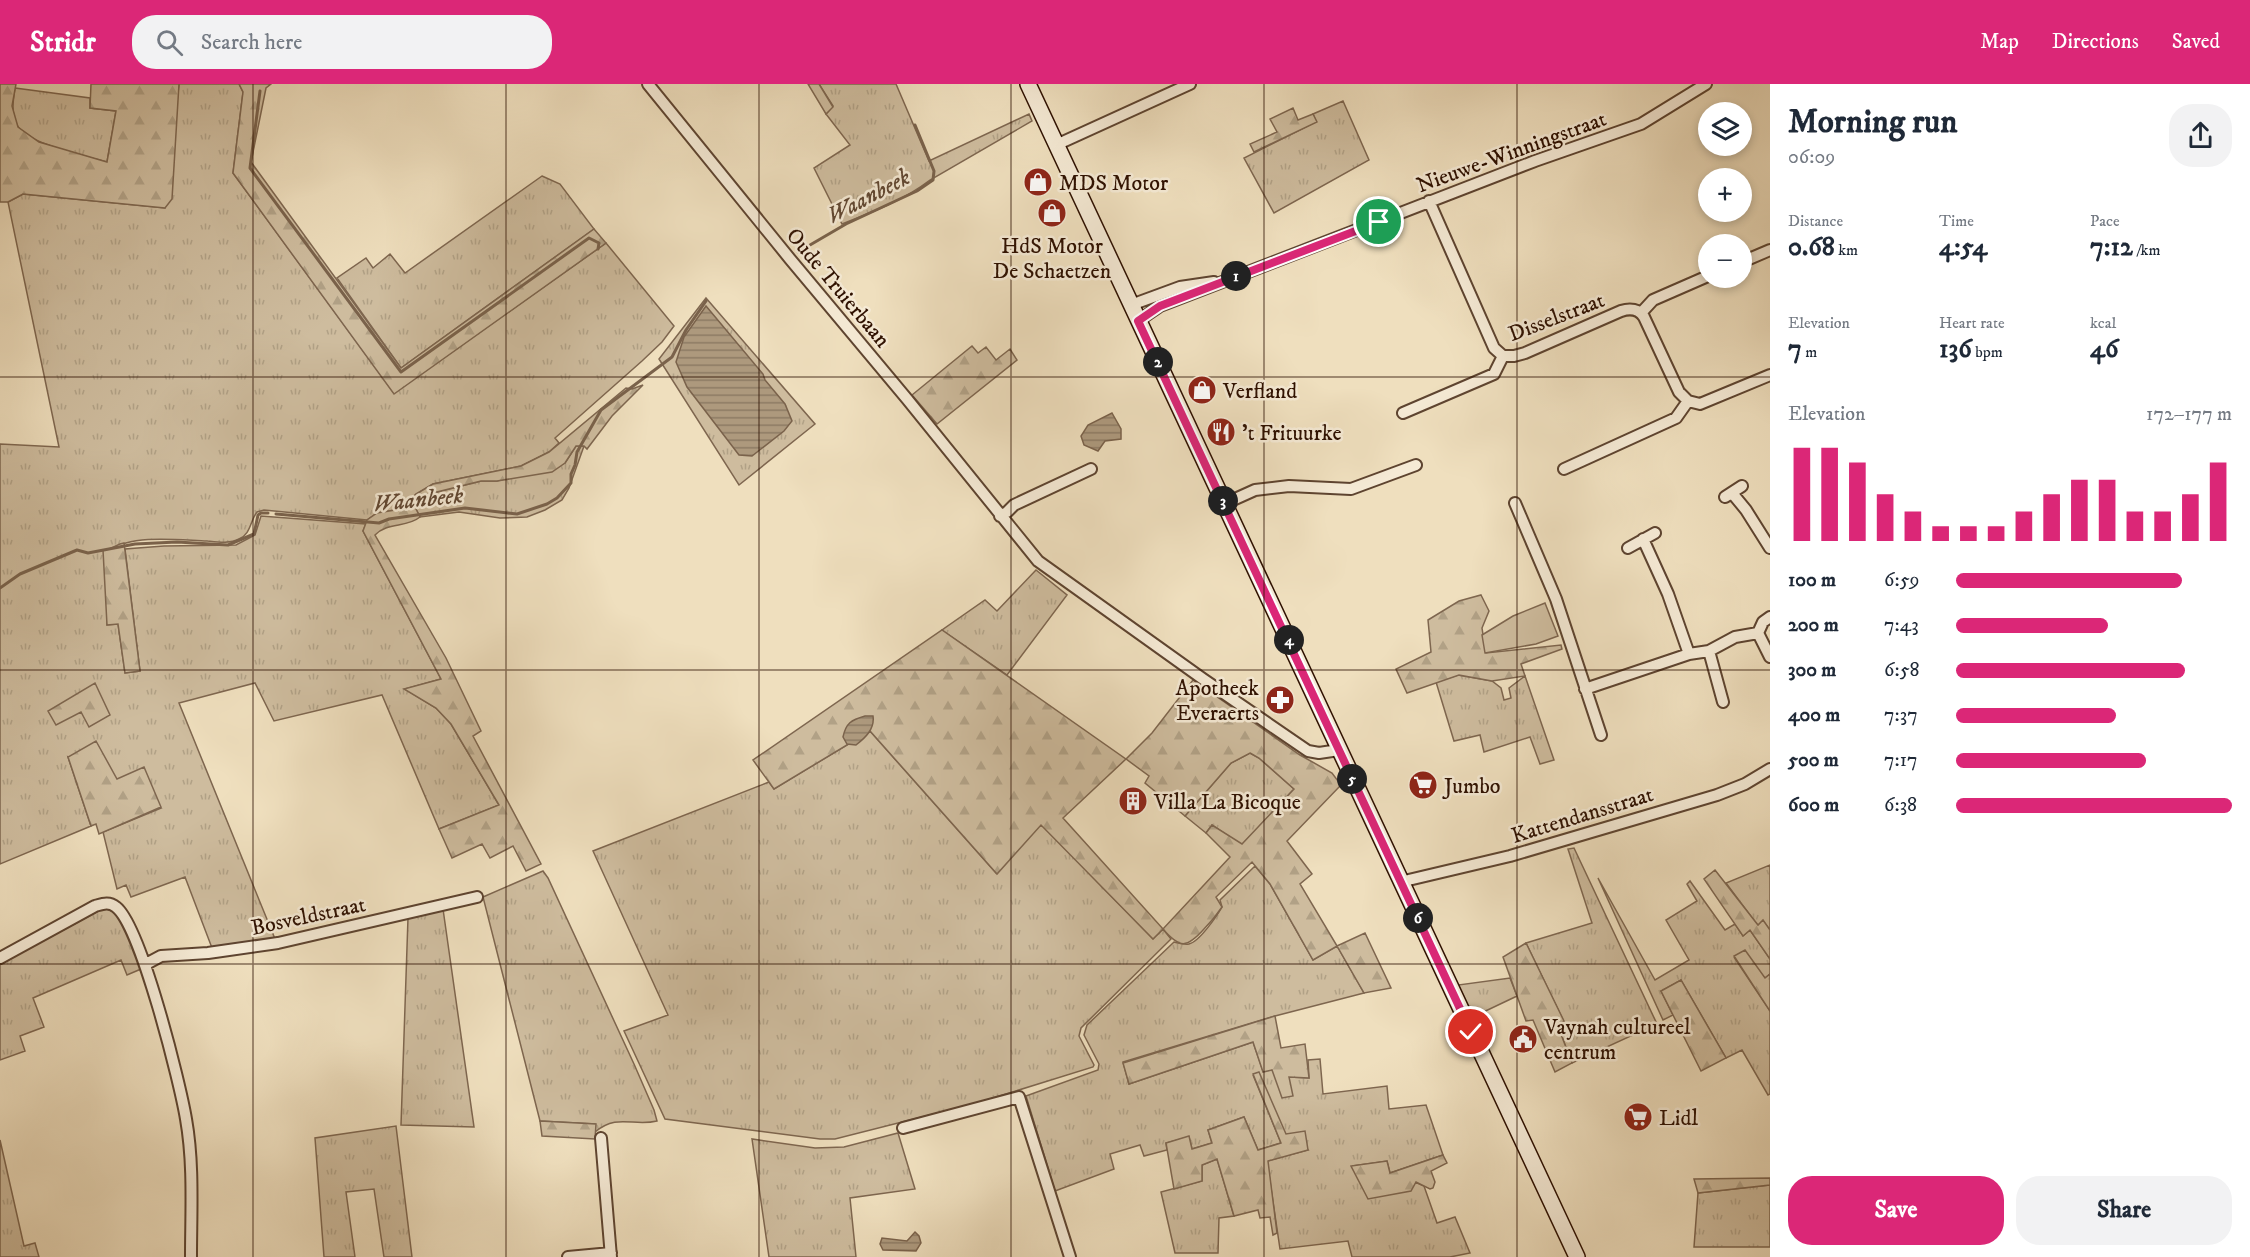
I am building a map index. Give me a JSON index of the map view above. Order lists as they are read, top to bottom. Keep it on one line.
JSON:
{"streets":{"street":["Nieuwe-Winningstraat","Oude Truierbaan","Disselstraat","Kattendansstraat","Bosveldstraat"]},"crossings":[["Nieuwe-Winningstraat","Disselstraat"]],"water":["Waanbeek"],"places":{"shop":["MDS Motor","HdS Motor De Schaetzen","Verfland"],"restaurant":["'t Frituurke"],"pharmacy":["Apotheek Everaerts"],"supermarket":["Jumbo","Lidl"],"building":["Villa La Bicoque"],"public building":["Vaynah cultureel centrum"]},"page":{"header":"Stridr","search":"Search here","nav":["Map","Directions","Saved"],"heading":["Morning run","06:09"],"map_buttons":["+","−"],"stats":[["Distance","0.68 km"],["Time","4:54"],["Pace","7:12 /km"],["Elevation","7 m"],["Heart rate","136 bpm"],["kcal","46"]],"pins":["1","2","3","4","5","6"],"chart":["Elevation","172–177 m"],"list":[{"name":"100 m","note":"6:59"},{"name":"200 m","note":"7:43"},{"name":"300 m","note":"6:58"},{"name":"400 m","note":"7:37"},{"name":"500 m","note":"7:17"},{"name":"600 m","note":"6:38"}],"buttons":["Save","Share"]}}
